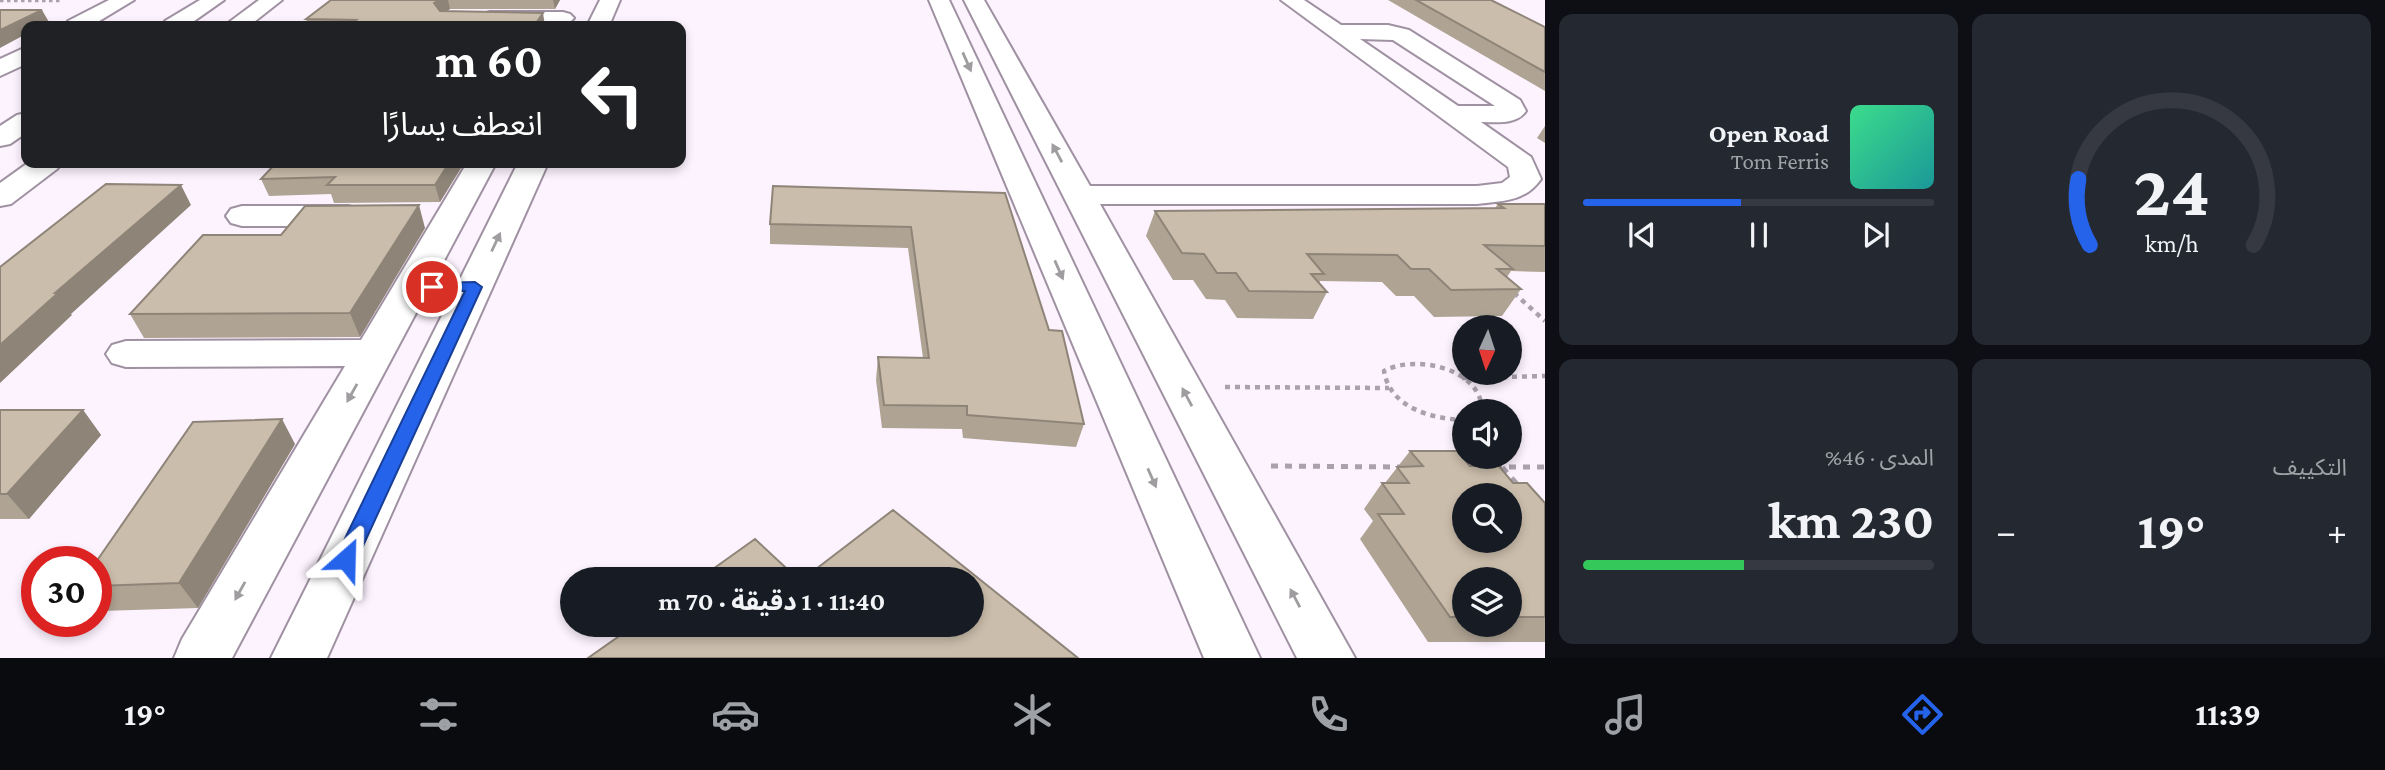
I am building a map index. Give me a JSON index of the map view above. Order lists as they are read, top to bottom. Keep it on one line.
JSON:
{"north":"bottom","page":{"turn":["60 m","انعطف يسارًا"],"song":["Open Road","Tom Ferris"],"tile":["التكييف",["المدى · 46%","230 km"]],"heat":["−","19°","+"],"limit":"30","trip":"11:40 · 1 دقيقة · 70 m","tabs":["11:39","19°"],"gauge":["24","km/h"]}}
